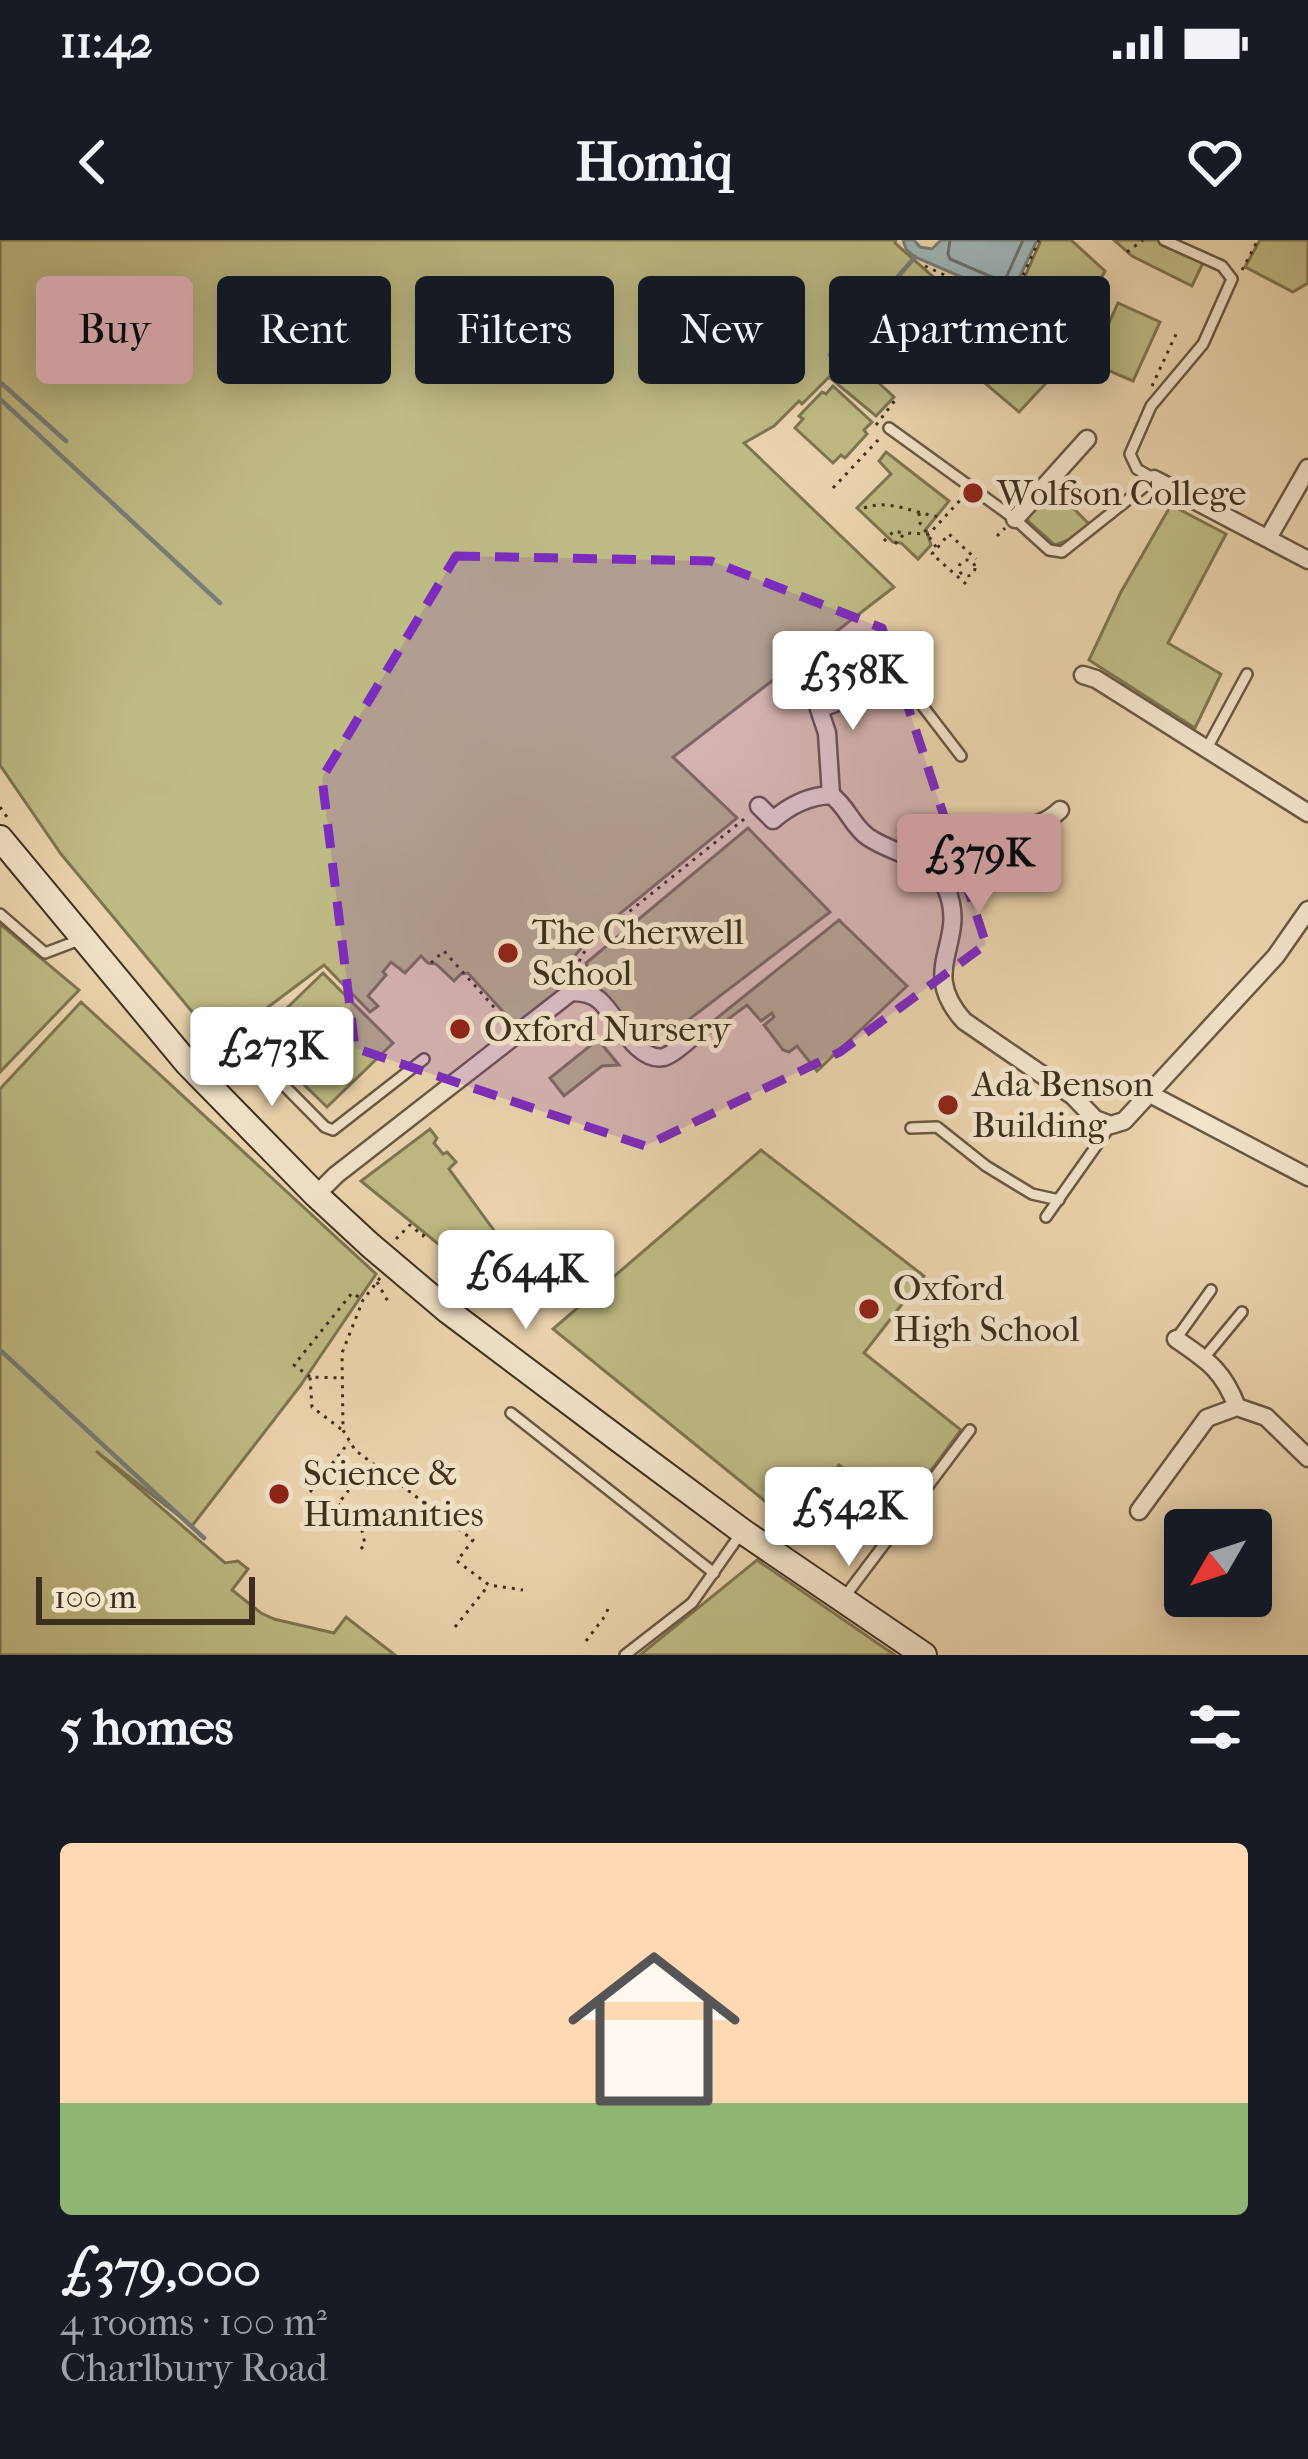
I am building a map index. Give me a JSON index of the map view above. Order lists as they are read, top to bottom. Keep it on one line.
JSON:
{"places":["Wolfson College","The Cherwell School","Oxford Nursery","Ada Benson Building","Oxford High School","Science & Humanities"],"scale_bar":"100 m","north":"bottom left","page":{"status":"11:42","header":"Homiq","chip":["Buy","Rent","Filters","New","Apartment"],"price":["£358K","£379K","£273K","£644K","£542K"],"scale":"100 m","heading":"5 homes","list":[{"name":"£379,000","note":"4 rooms · 100 m² · Charlbury Road"}]}}
